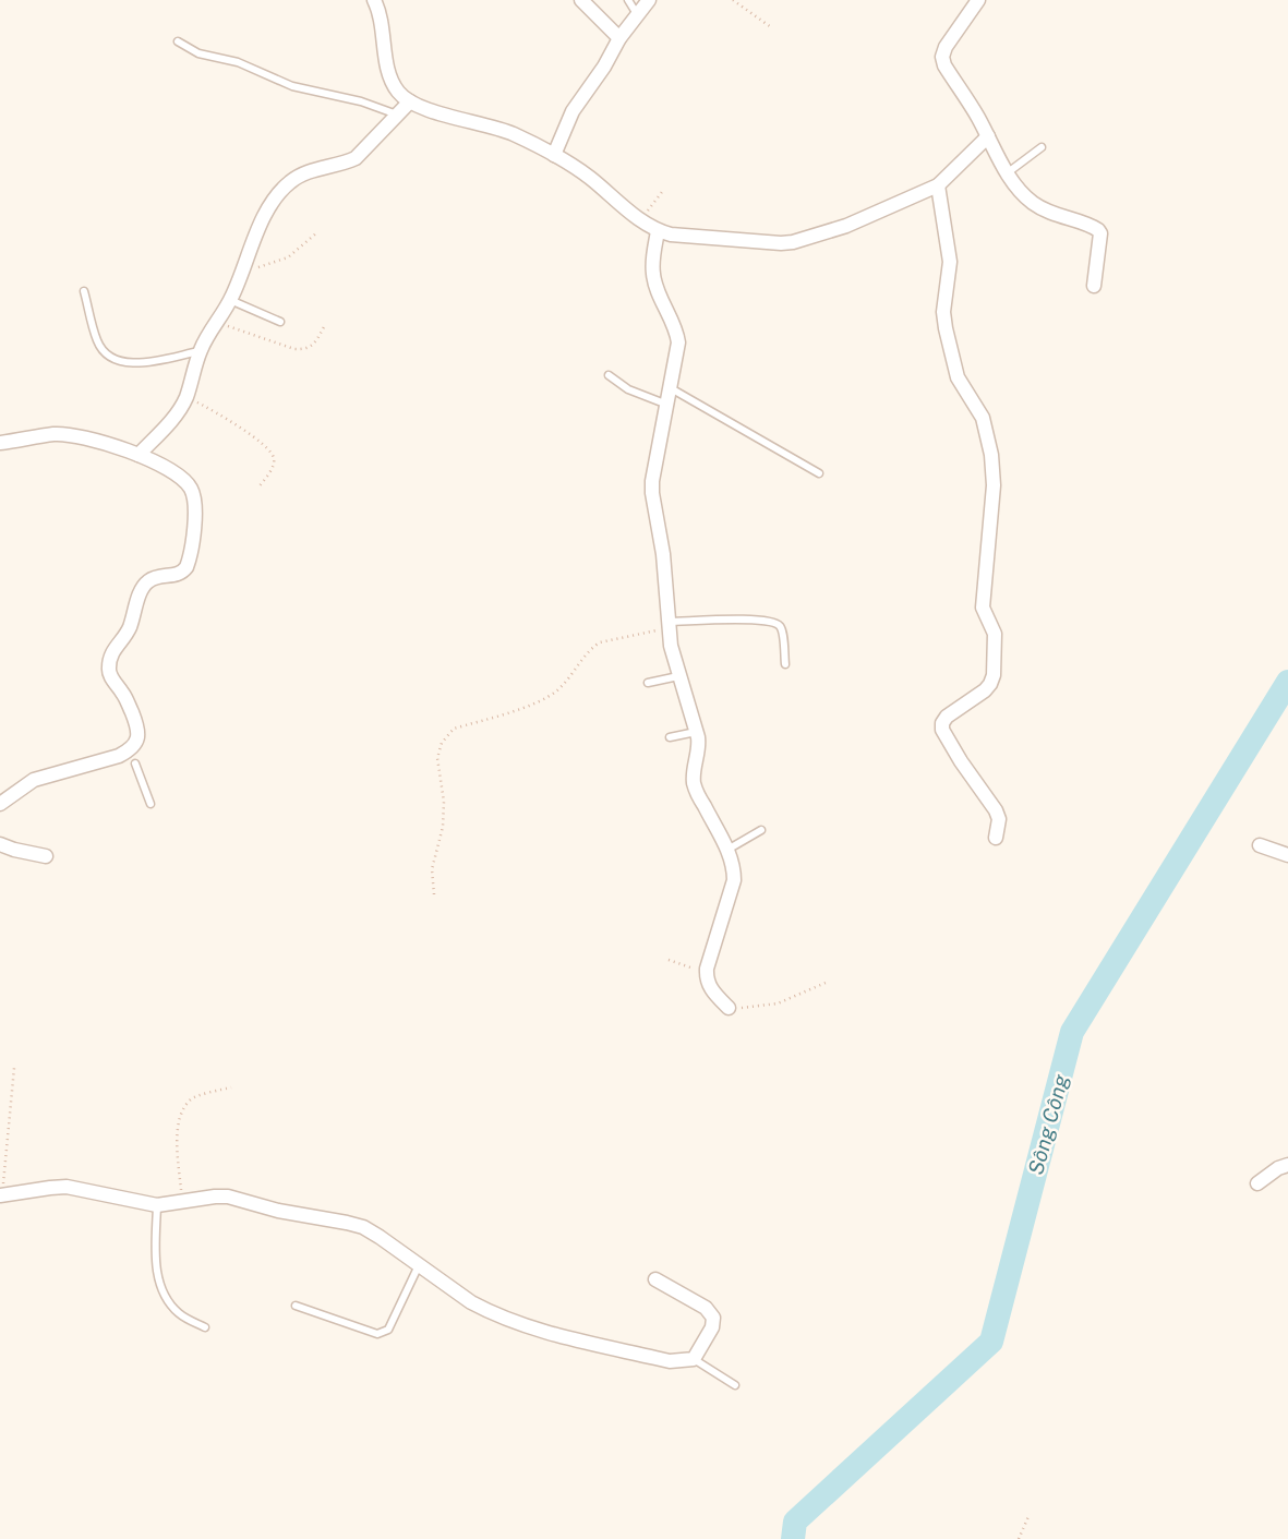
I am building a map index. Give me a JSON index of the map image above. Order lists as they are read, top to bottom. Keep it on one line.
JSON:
{"water":["Sông Công"]}
